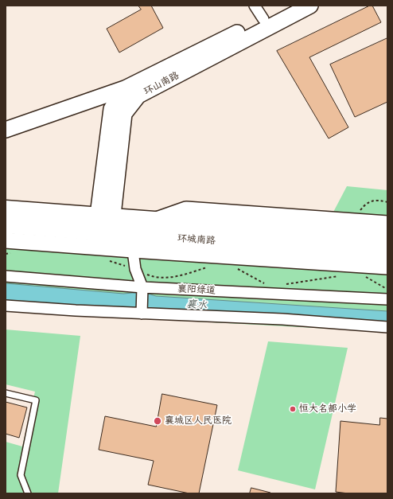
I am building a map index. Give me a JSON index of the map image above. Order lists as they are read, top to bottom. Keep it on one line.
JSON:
{"streets":{"highway":["环城南路"],"street":["环山南路","襄阳绿道"]},"crossings":[["环山南路","环城南路"]],"water":["襄水"],"places":["恒大名都小学","襄城区人民医院"]}
